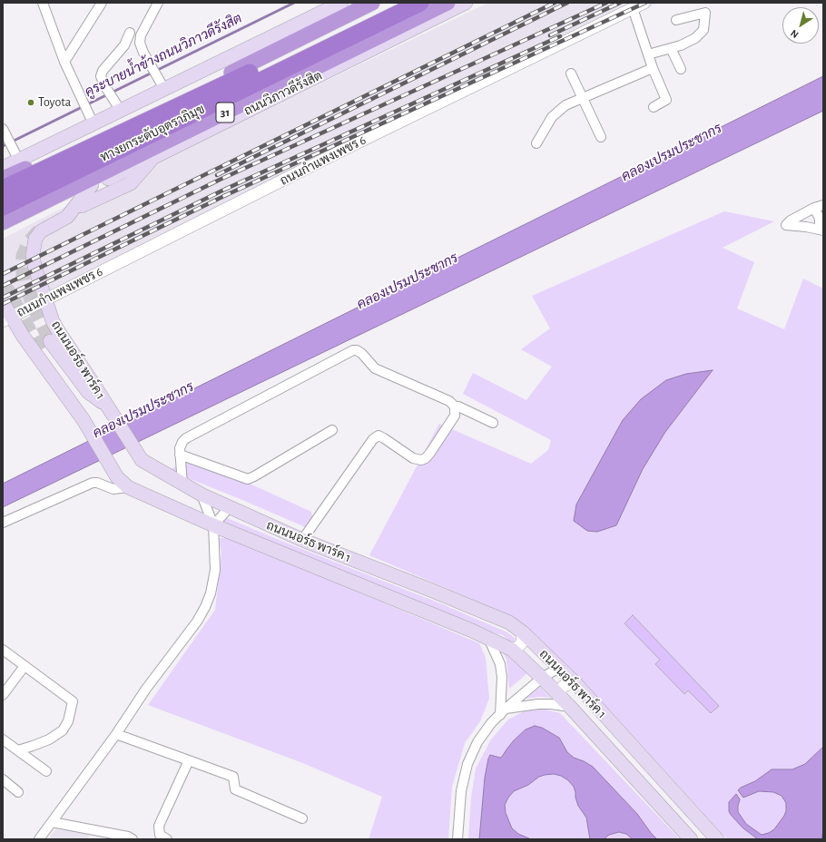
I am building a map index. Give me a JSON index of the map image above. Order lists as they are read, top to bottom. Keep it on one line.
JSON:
{"streets":{"highway":["ถนนวิภาวดีรังสิต","31","ทางยกระดับอุตราภิมุข"],"main road":["ถนนนอร์ธ พาร์ค 1"],"street":["ถนนกำแพงเพชร 6"]},"crossings":[["ถนนวิภาวดีรังสิต","ถนนนอร์ธ พาร์ค 1"],["ถนนกำแพงเพชร 6","ถนนนอร์ธ พาร์ค 1"]],"water":["คูระบายน้ำข้างถนนวิภาวดีรังสิต","คลองเปรมประชากร"],"places":["Toyota"],"north":"bottom left"}
